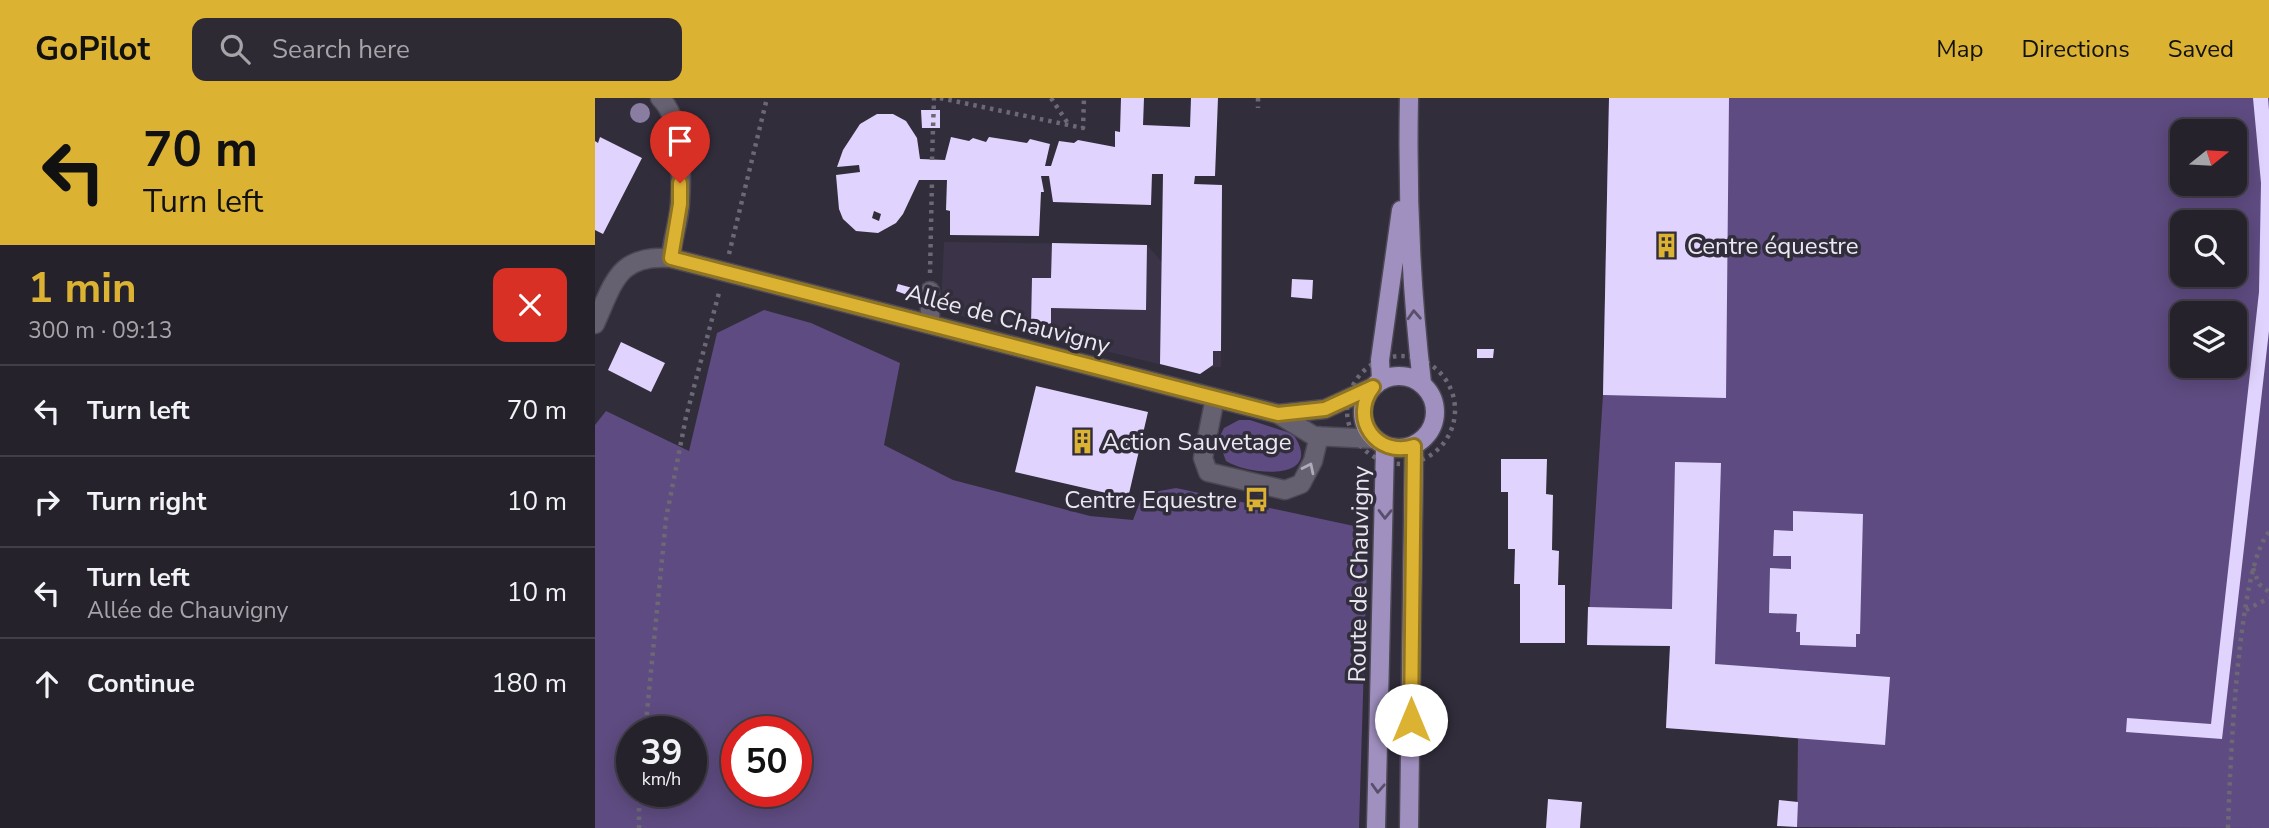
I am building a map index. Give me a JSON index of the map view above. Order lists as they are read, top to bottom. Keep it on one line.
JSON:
{"streets":{"main road":["Route de Chauvigny"],"street":["Allée de Chauvigny"]},"crossings":[["Allée de Chauvigny","Route de Chauvigny"]],"places":{"building":["Centre équestre","Action Sauvetage"],"bus stop":["Centre Equestre"]},"north":"right","page":{"header":"GoPilot","search":"Search here","nav":["Map","Directions","Saved"],"turn":["70 m","Turn left"],"heading":["1 min","300 m · 09:13"],"list":[{"name":"Turn left","value":"70 m"},{"name":"Turn right","value":"10 m"},{"name":"Turn left","note":"Allée de Chauvigny","value":"10 m"},{"name":"Continue","value":"180 m"}],"speed":"39 km/h","limit":"50"}}
